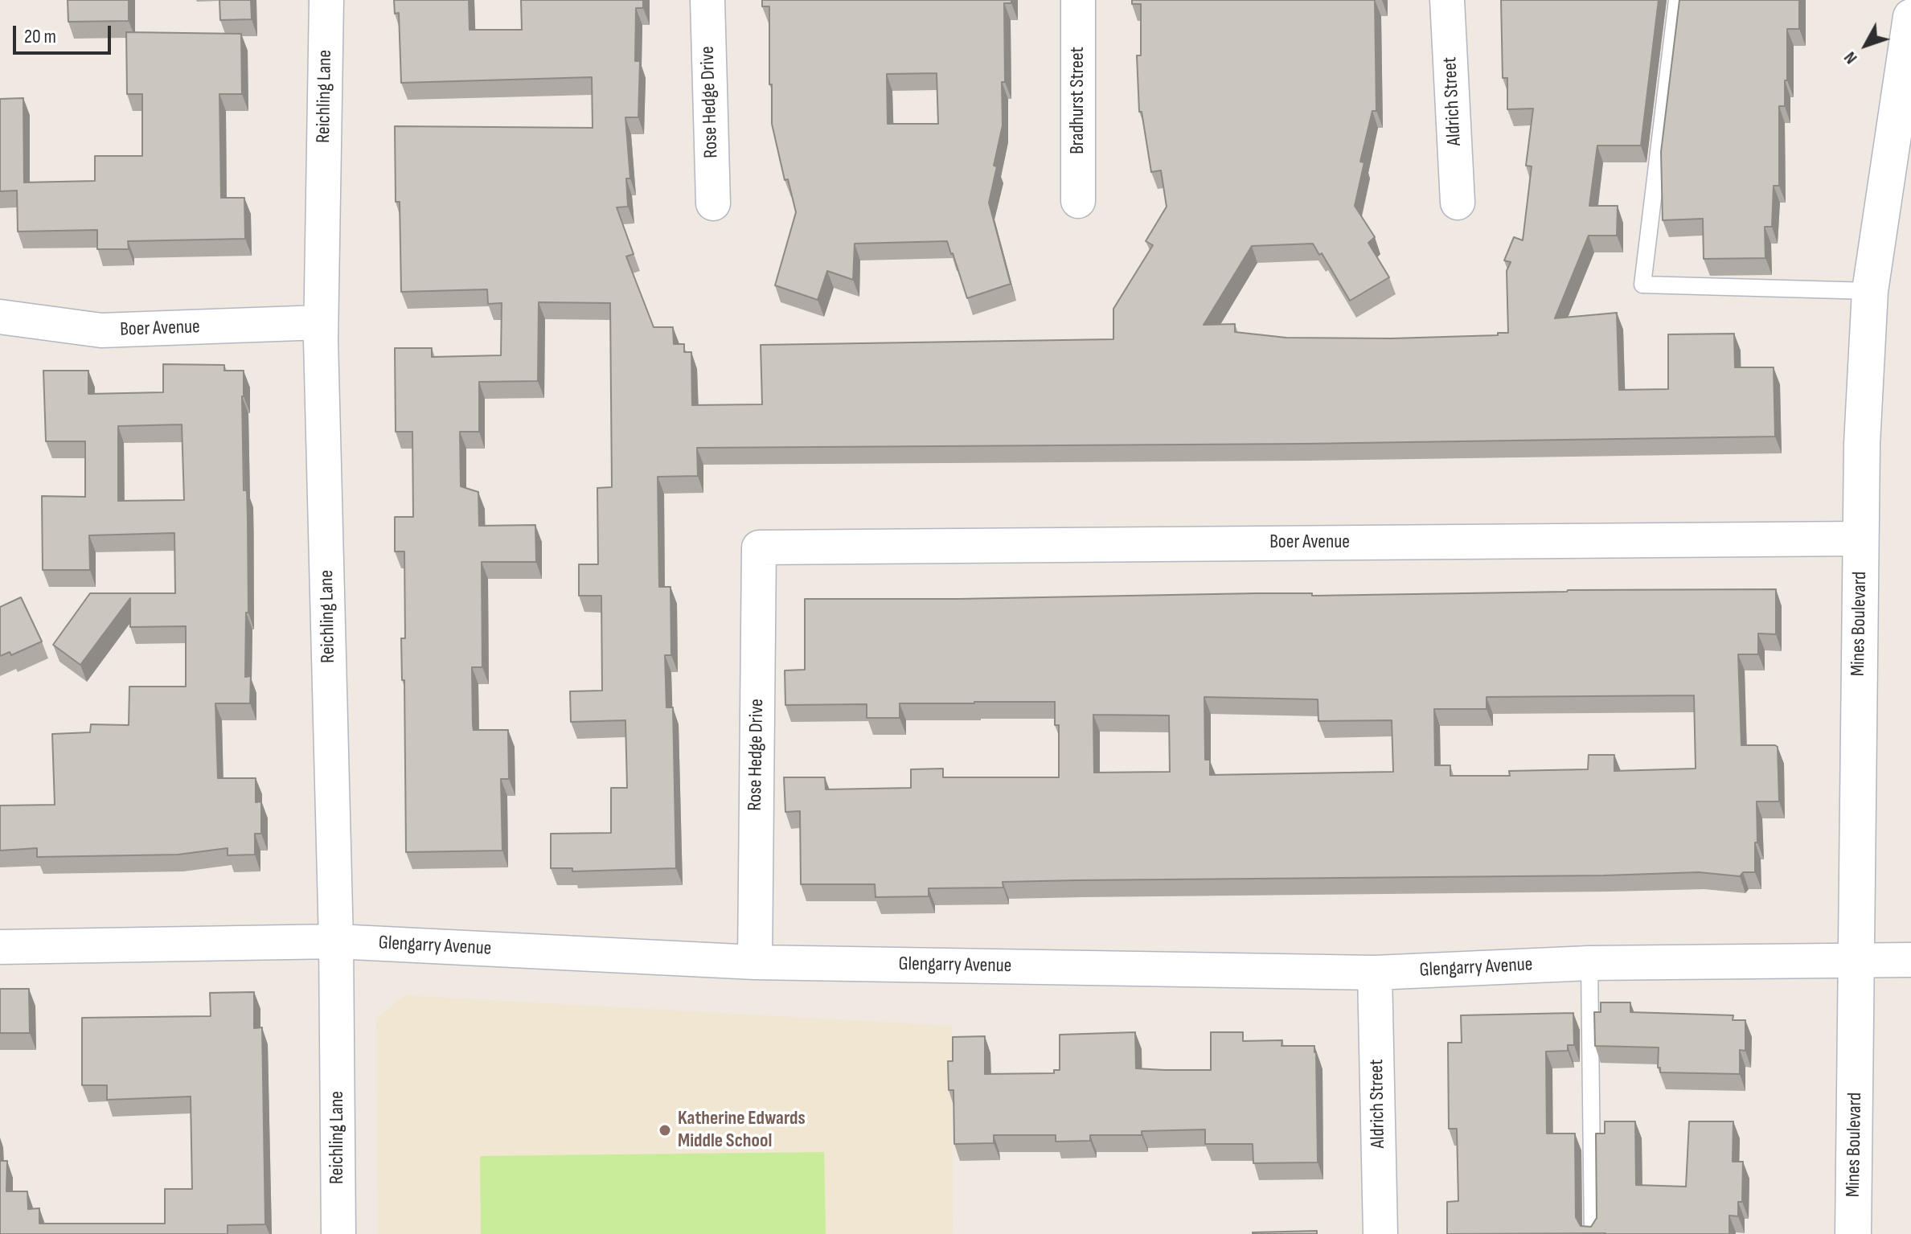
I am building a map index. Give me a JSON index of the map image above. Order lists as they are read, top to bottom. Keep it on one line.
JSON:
{"streets":{"street":["Reichling Lane","Bradhurst Street","Aldrich Street","Rose Hedge Drive","Boer Avenue","Mines Boulevard","Glengarry Avenue"]},"crossings":[["Reichling Lane","Boer Avenue"],["Reichling Lane","Glengarry Avenue"],["Aldrich Street","Glengarry Avenue"],["Rose Hedge Drive","Boer Avenue"],["Rose Hedge Drive","Glengarry Avenue"],["Boer Avenue","Mines Boulevard"],["Mines Boulevard","Glengarry Avenue"]],"places":["Katherine Edwards Middle School"],"scale_bar":"20 m","north":"bottom left"}
